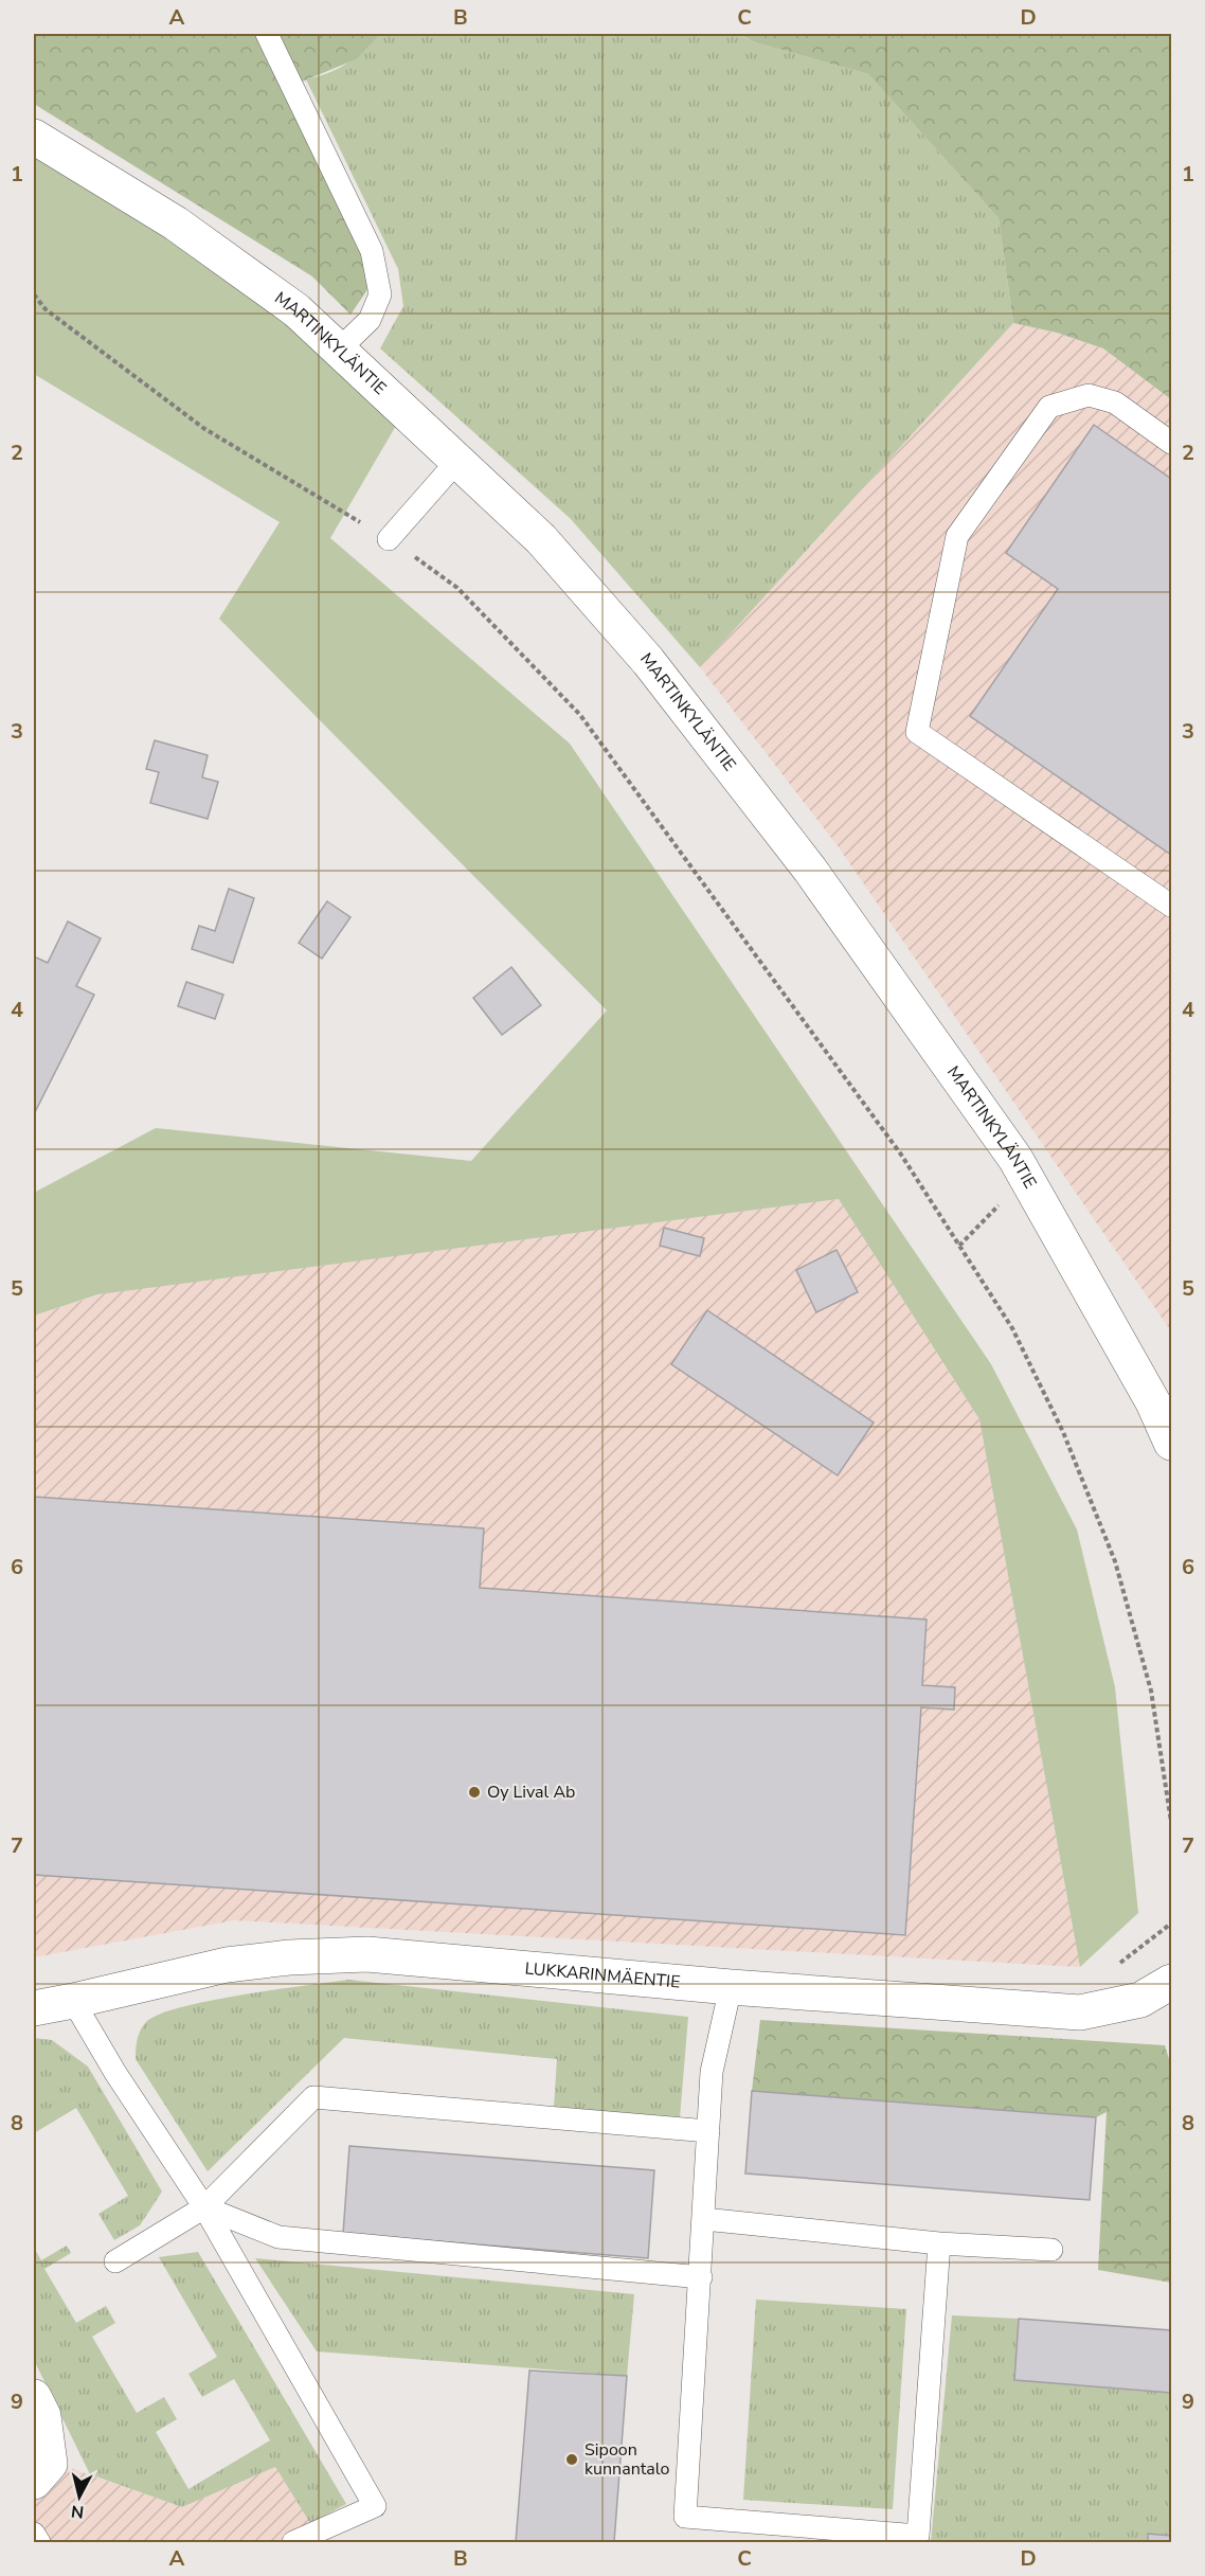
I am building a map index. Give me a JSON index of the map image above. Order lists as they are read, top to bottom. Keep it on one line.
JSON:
{"streets":{"street":["MARTINKYLÄNTIE","LUKKARINMÄENTIE"]},"places":["Oy Lival Ab","Sipoon kunnantalo"],"north":"bottom","grid":{"columns":["A","B","C","D"],"rows":["1","2","3","4","5","6","7","8","9"]}}
